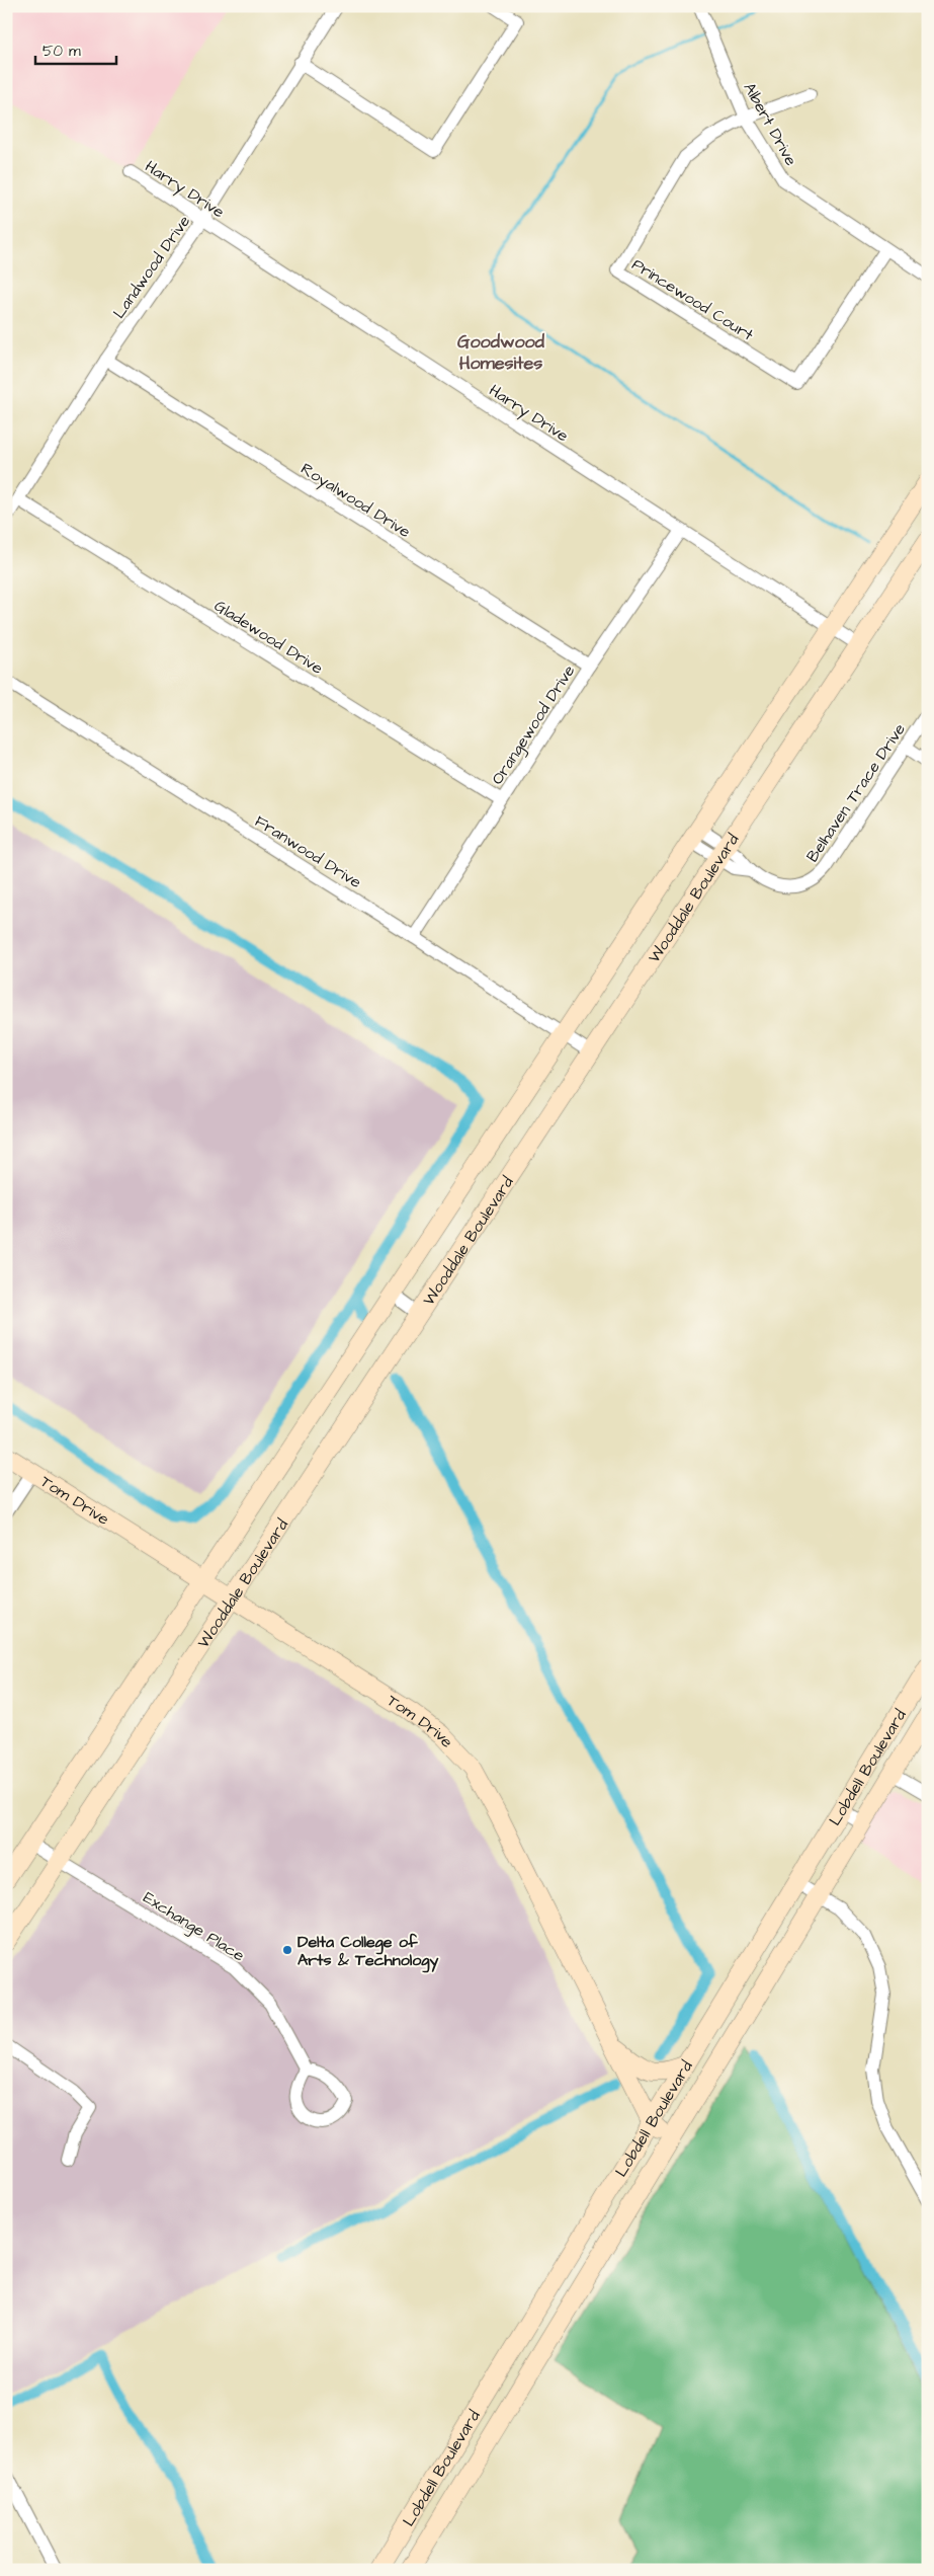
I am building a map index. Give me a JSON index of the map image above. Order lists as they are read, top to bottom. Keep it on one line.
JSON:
{"streets":{"street":["Albert Drive","Harry Drive","Landwood Drive","Princewood Court","Royalwood Drive","Gladewood Drive","Orangewood Drive","Belhaven Trace Drive","Franwood Drive","Wooddale Boulevard","Tom Drive","Lobdell Boulevard","Exchange Place"]},"crossings":[["Albert Drive","Princewood Court"],["Harry Drive","Landwood Drive"],["Harry Drive","Orangewood Drive"],["Harry Drive","Wooddale Boulevard"],["Landwood Drive","Royalwood Drive"],["Landwood Drive","Gladewood Drive"],["Royalwood Drive","Orangewood Drive"],["Gladewood Drive","Orangewood Drive"],["Orangewood Drive","Franwood Drive"],["Belhaven Trace Drive","Wooddale Boulevard"],["Franwood Drive","Wooddale Boulevard"],["Wooddale Boulevard","Tom Drive"],["Wooddale Boulevard","Exchange Place"],["Tom Drive","Lobdell Boulevard"]],"districts":["Goodwood Homesites"],"places":["Delta College of Arts & Technology"],"scale_bar":"50 m"}
